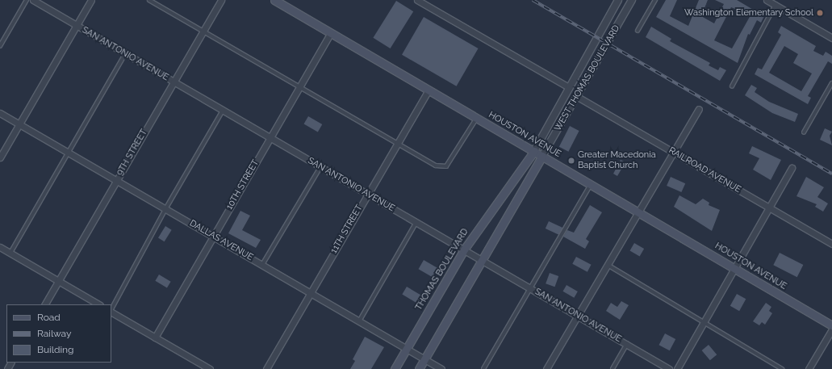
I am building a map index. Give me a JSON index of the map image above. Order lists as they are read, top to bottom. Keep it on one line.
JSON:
{"streets":{"main road":["HOUSTON AVENUE","THOMAS BOULEVARD"],"street":["SAN ANTONIO AVENUE","WEST THOMAS BOULEVARD","9TH STREET","RAILROAD AVENUE","10TH STREET","11TH STREET","DALLAS AVENUE"]},"crossings":[["SAN ANTONIO AVENUE","9TH STREET"],["SAN ANTONIO AVENUE","10TH STREET"],["SAN ANTONIO AVENUE","11TH STREET"],["SAN ANTONIO AVENUE","THOMAS BOULEVARD"],["WEST THOMAS BOULEVARD","HOUSTON AVENUE"],["WEST THOMAS BOULEVARD","RAILROAD AVENUE"],["WEST THOMAS BOULEVARD","THOMAS BOULEVARD"],["HOUSTON AVENUE","10TH STREET"],["HOUSTON AVENUE","11TH STREET"],["HOUSTON AVENUE","THOMAS BOULEVARD"],["9TH STREET","DALLAS AVENUE"],["10TH STREET","DALLAS AVENUE"],["11TH STREET","DALLAS AVENUE"],["DALLAS AVENUE","THOMAS BOULEVARD"]],"places":["Washington Elementary School","Greater Macedonia Baptist Church"],"legend":["Road","Railway","Building"]}
